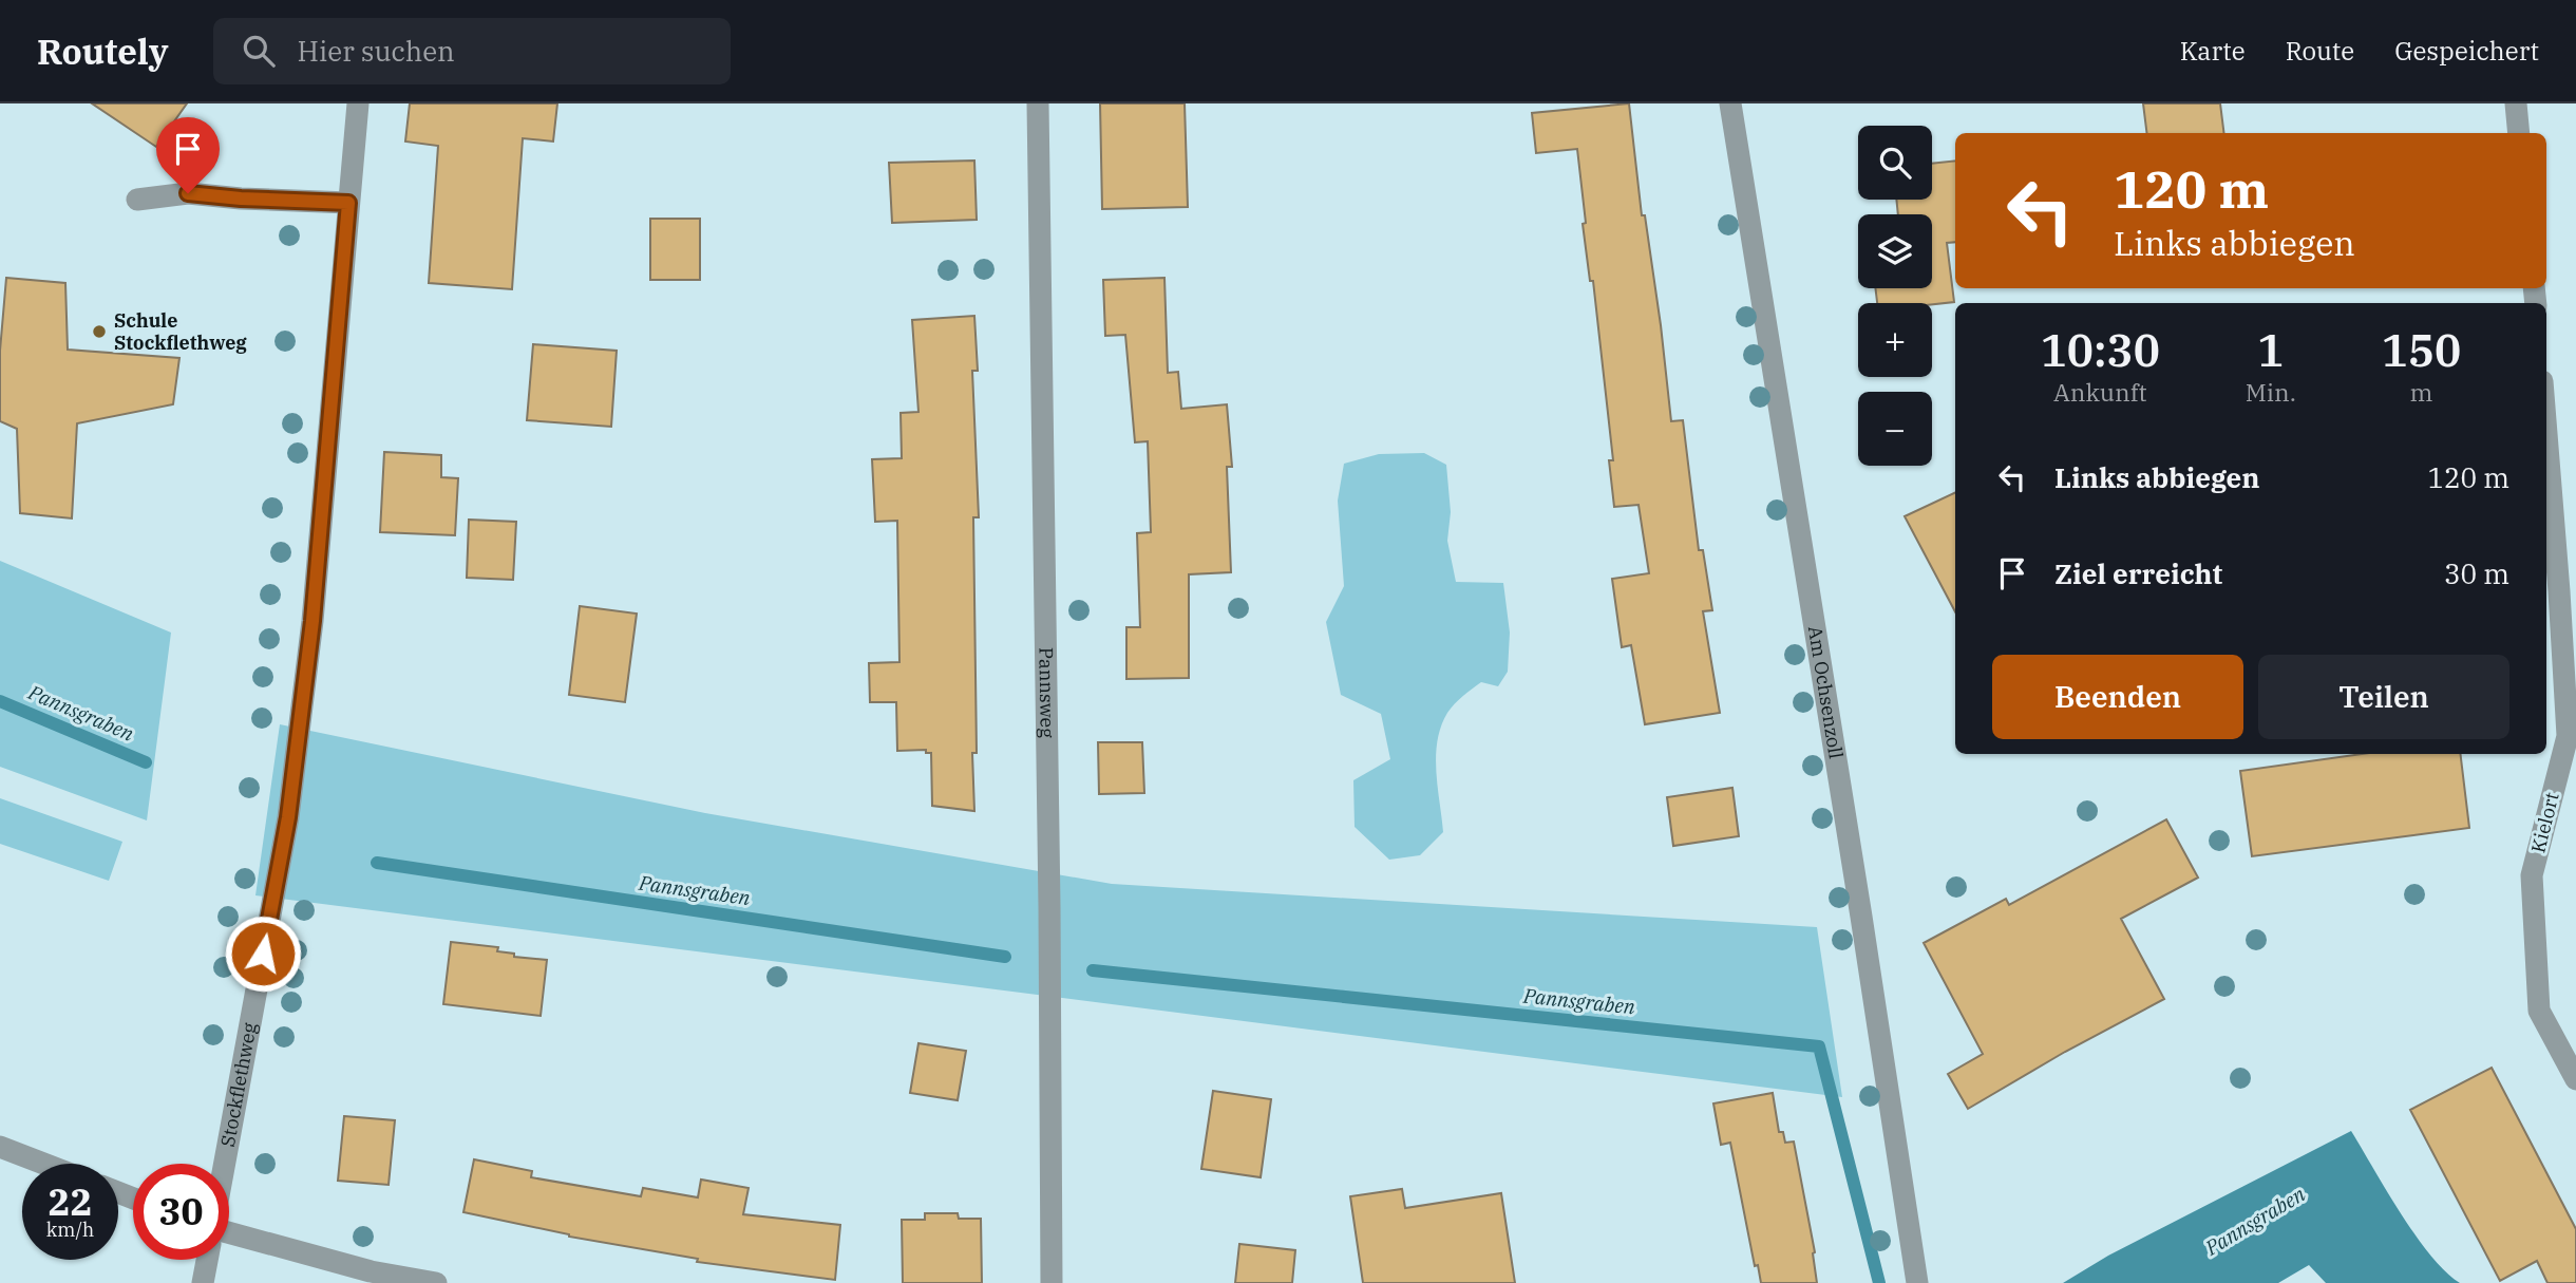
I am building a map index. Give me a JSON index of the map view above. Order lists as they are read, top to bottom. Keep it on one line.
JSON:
{"streets":{"street":["Pannsweg","Am Ochsenzoll","Kielort","Stockflethweg"]},"water":["Pannsgraben"],"places":["Schule Stockflethweg"],"page":{"header":"Routely","search":"Hier suchen","nav":["Karte","Route","Gespeichert"],"map_buttons":["+","−"],"turn":["120 m","Links abbiegen"],"eta":["10:30","Ankunft","1","Min.","150","m"],"list":[{"name":"Links abbiegen","value":"120 m"},{"name":"Ziel erreicht","value":"30 m"}],"buttons":["Beenden","Teilen"],"speed":"22 km/h","limit":"30"}}
